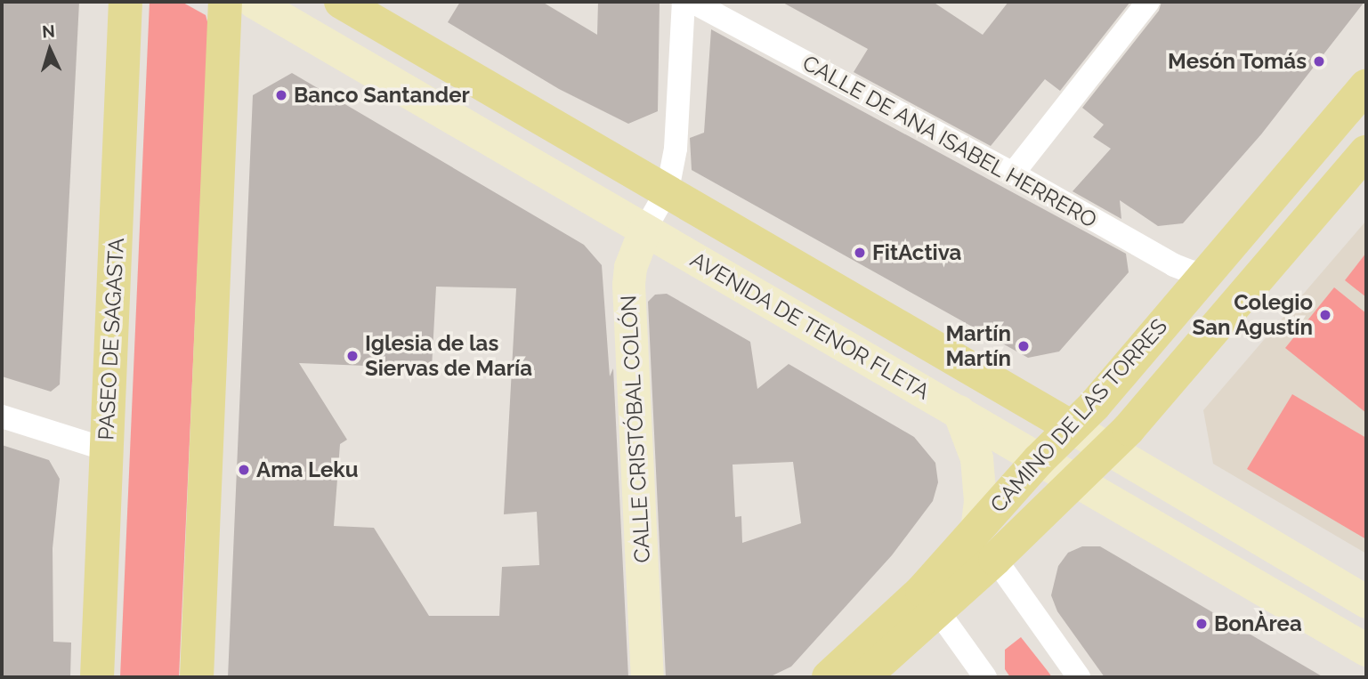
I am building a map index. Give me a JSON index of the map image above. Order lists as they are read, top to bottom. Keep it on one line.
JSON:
{"streets":{"main road":["AVENIDA DE TENOR FLETA","PASEO DE SAGASTA","CAMINO DE LAS TORRES","CALLE CRISTÓBAL COLÓN"],"street":["CALLE DE ANA ISABEL HERRERO"]},"crossings":[["CALLE DE ANA ISABEL HERRERO","CAMINO DE LAS TORRES"],["AVENIDA DE TENOR FLETA","CAMINO DE LAS TORRES"],["AVENIDA DE TENOR FLETA","CALLE CRISTÓBAL COLÓN"]],"places":["Mesón Tomás","Banco Santander","FitActiva","Colegio San Agustín","Martín Martín","Iglesia de las Siervas de María","Ama Leku","BonÀrea"],"north":"top"}
